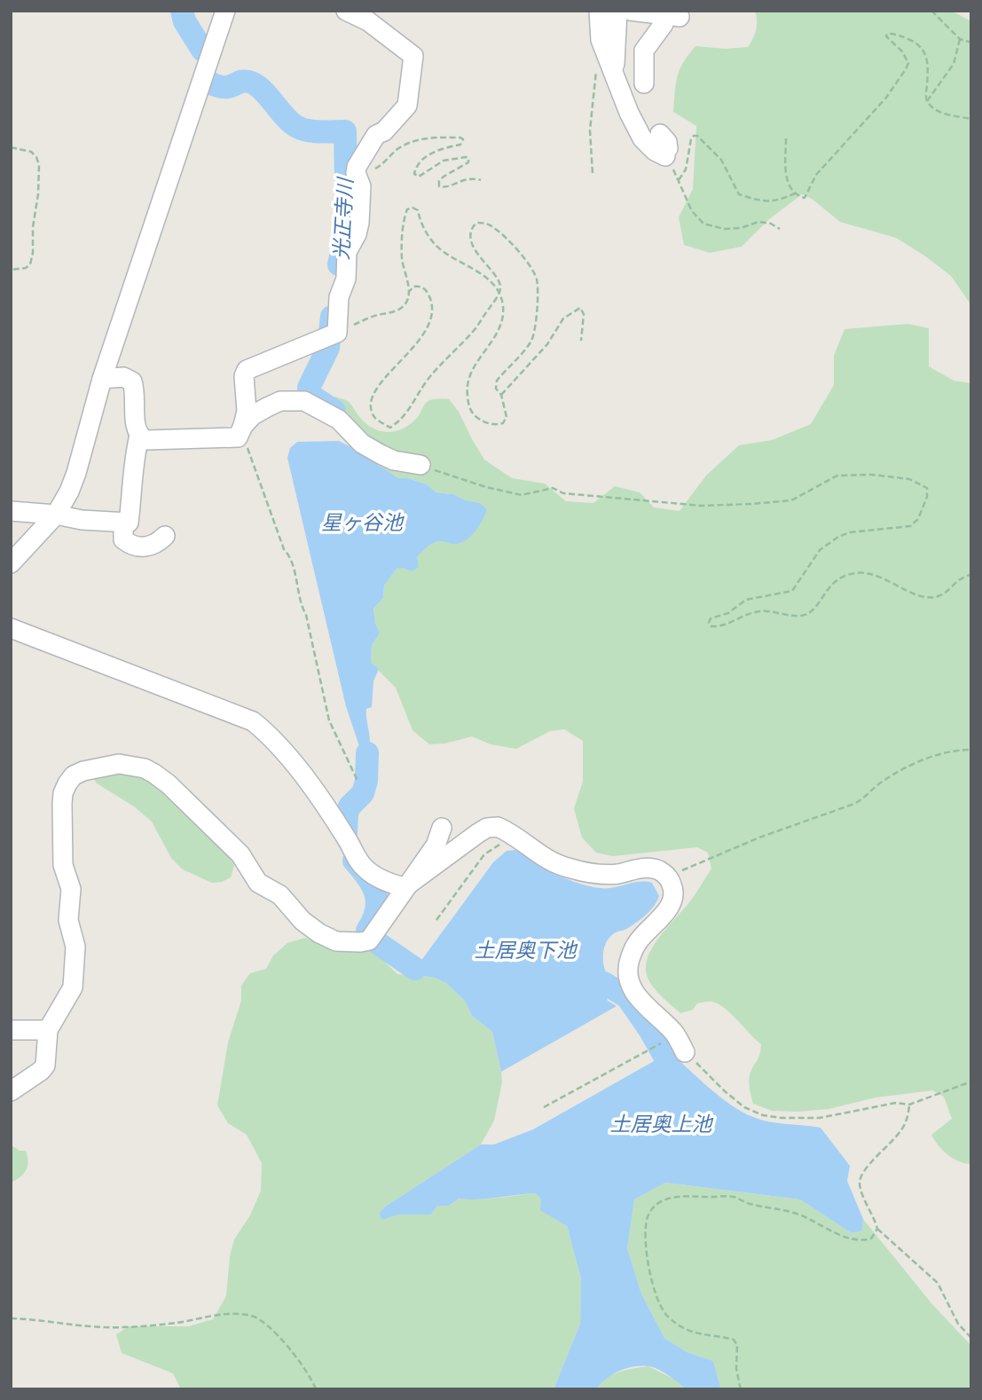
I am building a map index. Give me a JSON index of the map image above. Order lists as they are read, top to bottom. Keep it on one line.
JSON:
{"water":["光正寺川","星ヶ谷池","土居奥下池","土居奥上池"]}
